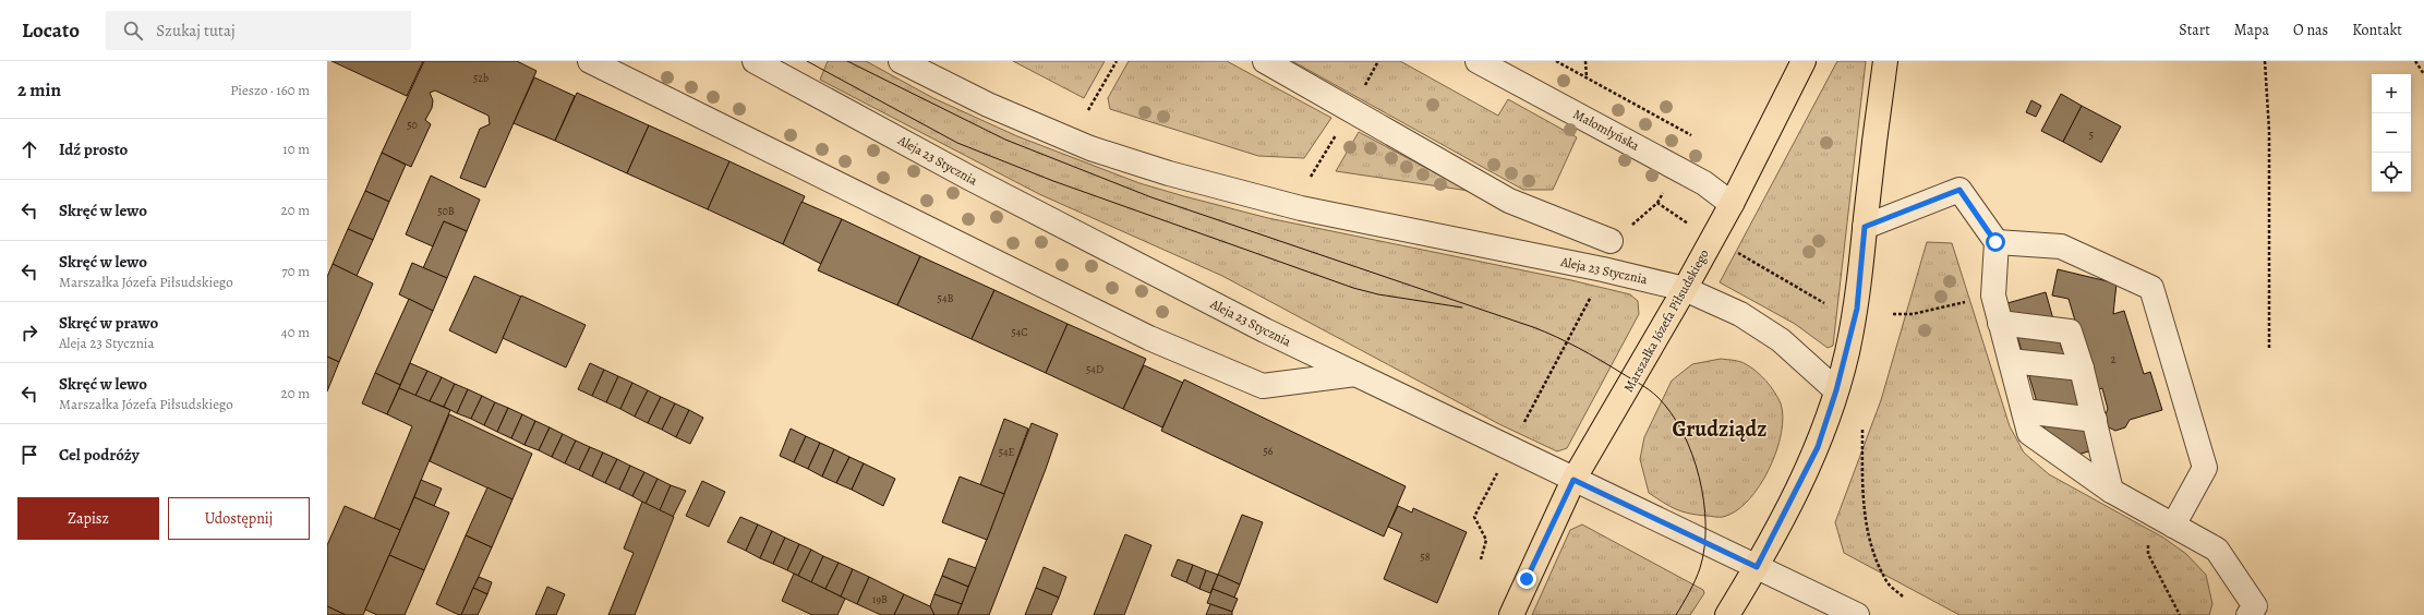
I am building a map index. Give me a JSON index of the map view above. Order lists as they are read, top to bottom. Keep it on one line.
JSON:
{"streets":{"main road":["Marszałka Józefa Piłsudskiego"],"street":["Małomłyńska","Aleja 23 Stycznia"]},"crossings":[["Małomłyńska","Marszałka Józefa Piłsudskiego"],["Aleja 23 Stycznia","Marszałka Józefa Piłsudskiego"]],"districts":["Grudziądz"],"house_numbers":["52b","50","5","50B","54B","54C","2","54D","56","54E","58","19B"],"page":{"header":"Locato","search":"Szukaj tutaj","nav":["Start","Mapa","O nas","Kontakt"],"heading":["2 min","Pieszo · 160 m"],"map_buttons":["+","−"],"list":[["Idź prosto","10 m"],["Skręć w lewo","20 m"],["Skręć w lewo","Marszałka Józefa Piłsudskiego","70 m"],["Skręć w prawo","Aleja 23 Stycznia","40 m"],["Skręć w lewo","Marszałka Józefa Piłsudskiego","20 m"],"Cel podróży"],"buttons":["Zapisz","Udostępnij"]}}
